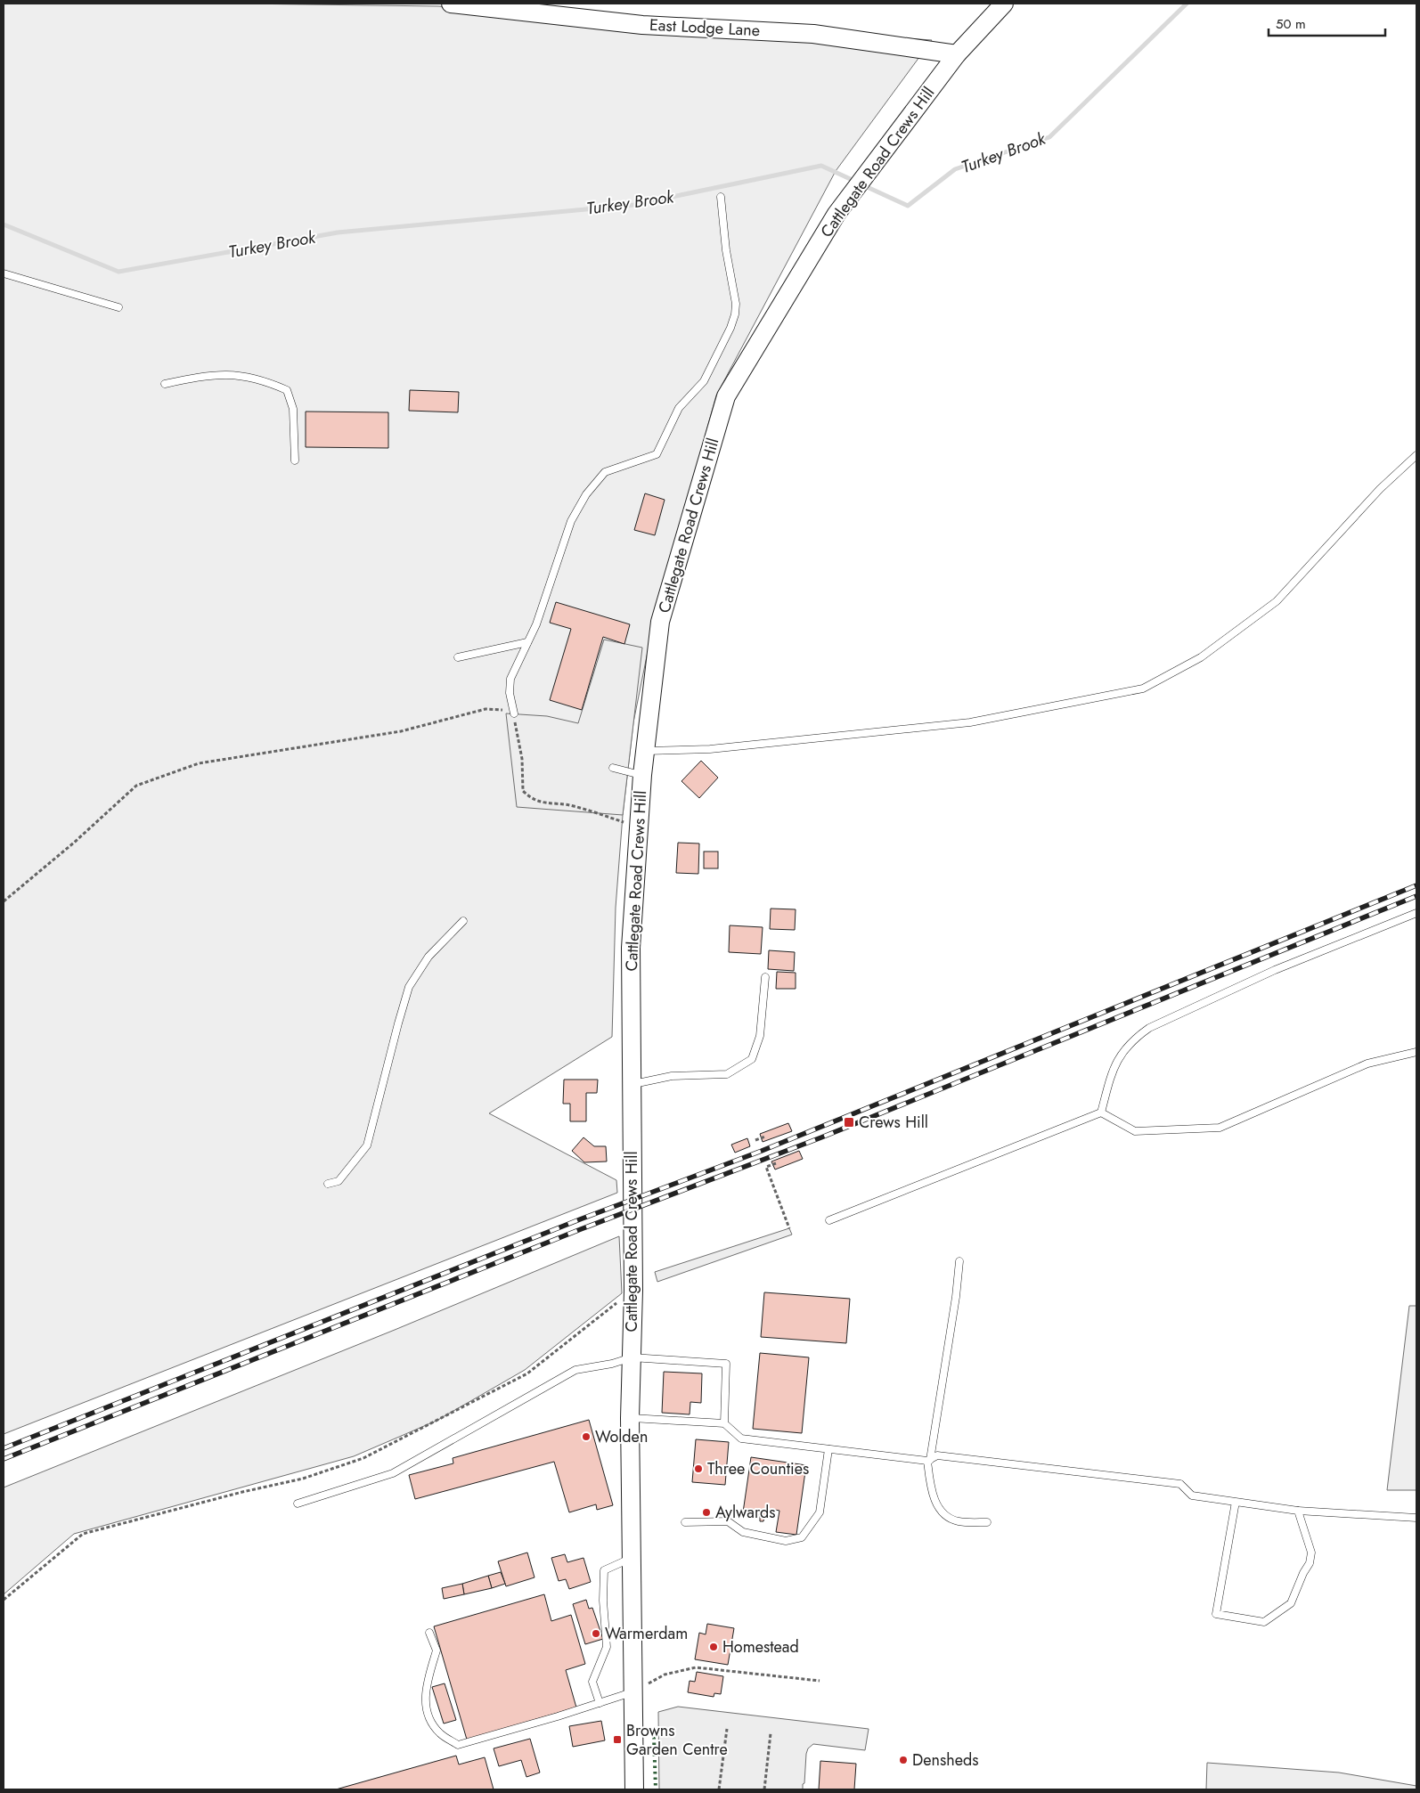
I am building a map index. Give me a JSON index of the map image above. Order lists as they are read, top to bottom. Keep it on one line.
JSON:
{"streets":{"street":["East Lodge Lane","Cattlegate Road Crews Hill"]},"crossings":[["East Lodge Lane","Cattlegate Road Crews Hill"]],"water":["Turkey Brook"],"places":{"transit":["Crews Hill","Browns Garden Centre"],"other":["Wolden","Three Counties","Aylwards","Warmerdam","Homestead","Densheds"]},"scale_bar":"50 m"}
